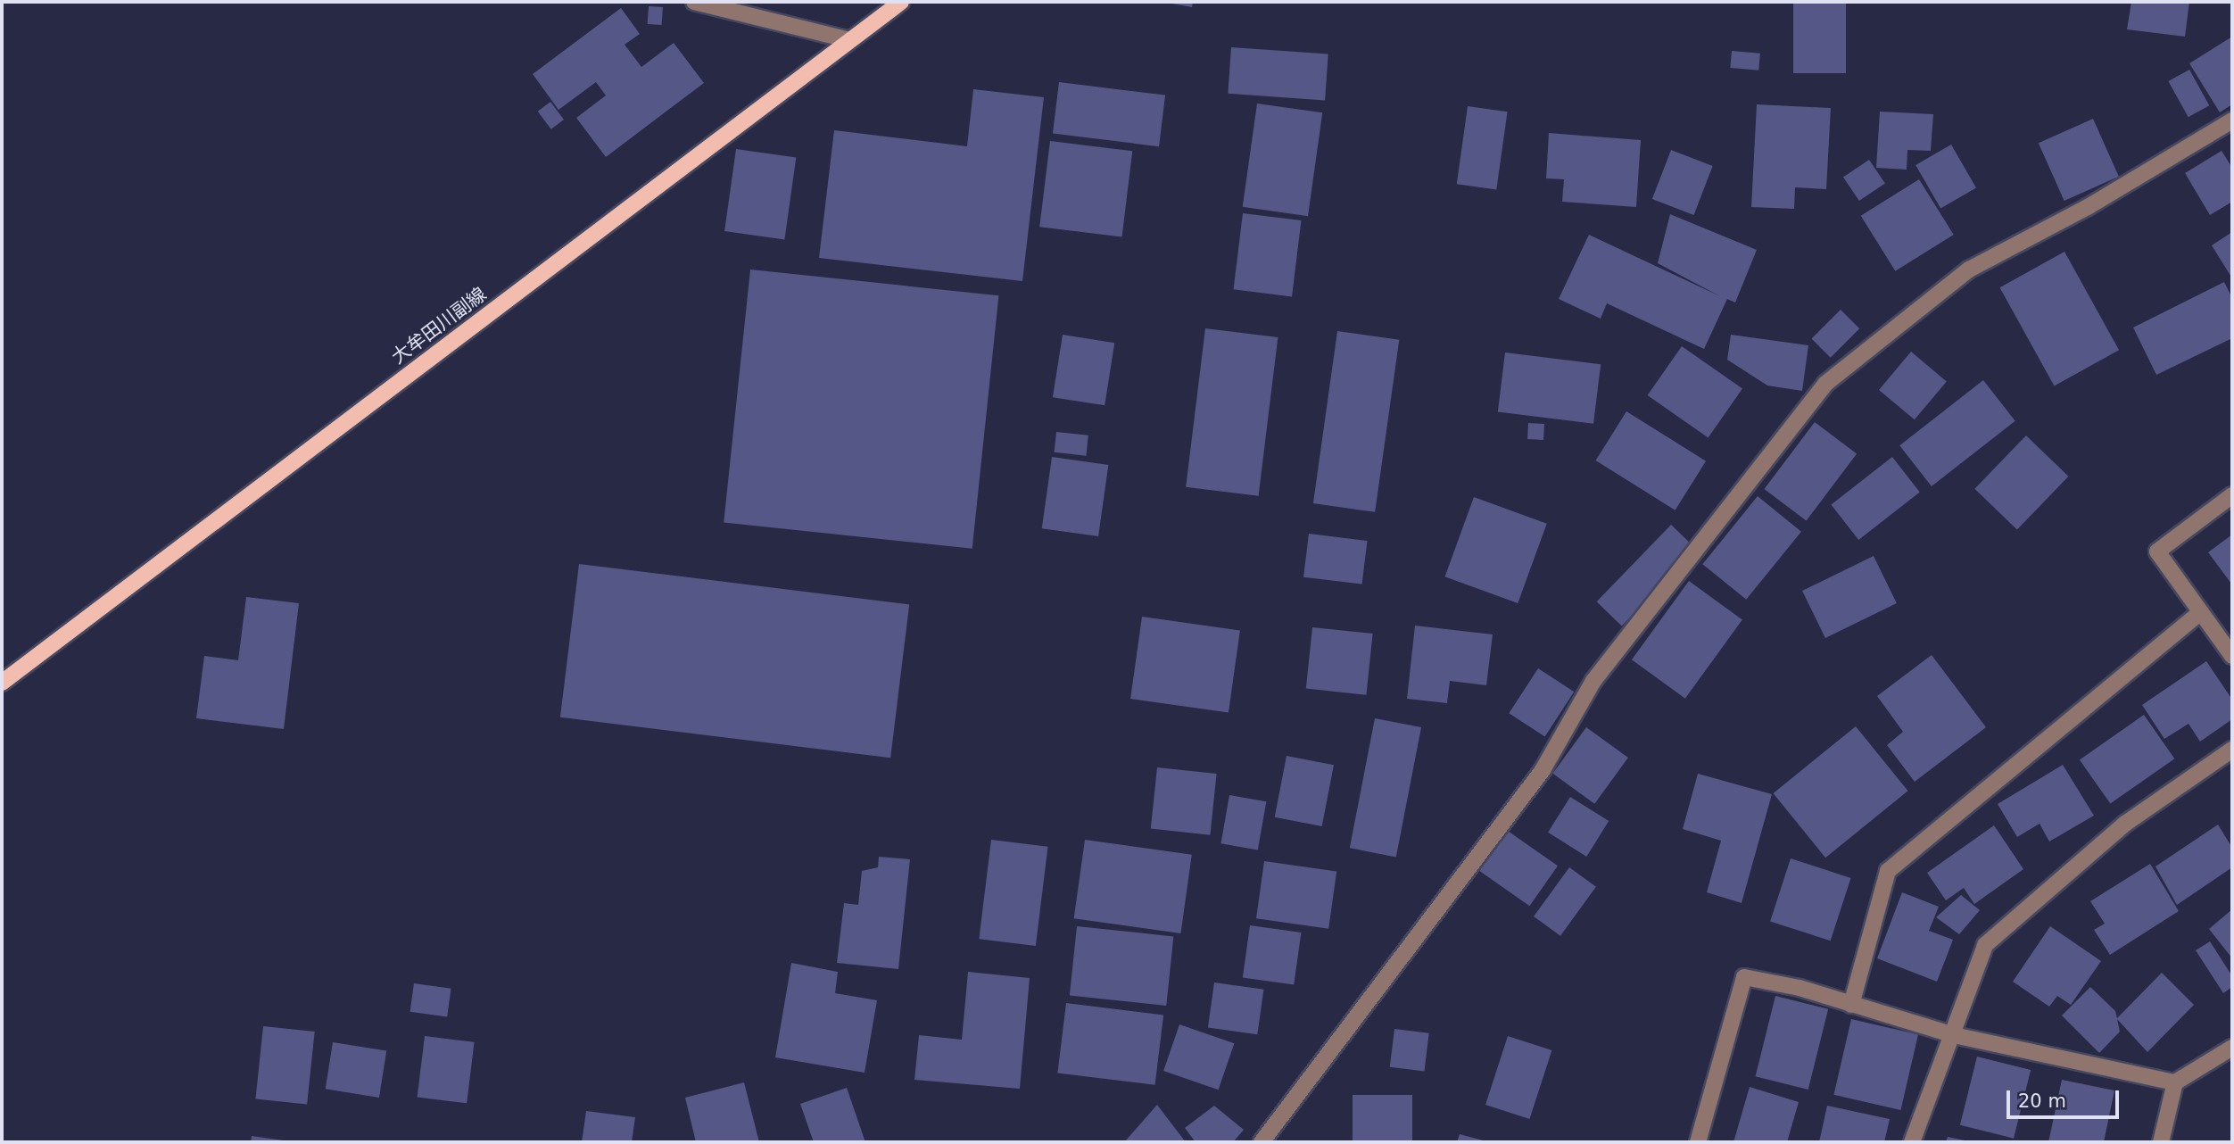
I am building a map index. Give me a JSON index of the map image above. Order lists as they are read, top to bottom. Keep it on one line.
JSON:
{"streets":{"main road":["大牟田川副線"]},"scale_bar":"20 m"}
